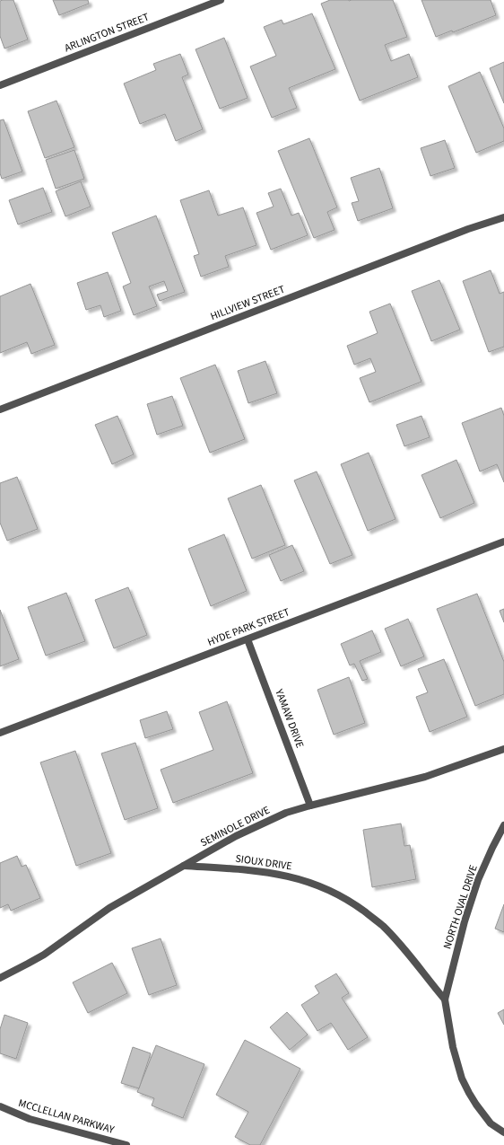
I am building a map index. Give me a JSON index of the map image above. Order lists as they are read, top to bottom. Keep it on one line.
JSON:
{"streets":{"street":["ARLINGTON STREET","HILLVIEW STREET","HYDE PARK STREET","YAMAW DRIVE","SEMINOLE DRIVE","SIOUX DRIVE","NORTH OVAL DRIVE","MCCLELLAN PARKWAY"]},"crossings":[["HYDE PARK STREET","YAMAW DRIVE"],["YAMAW DRIVE","SEMINOLE DRIVE"],["SEMINOLE DRIVE","SIOUX DRIVE"],["SIOUX DRIVE","NORTH OVAL DRIVE"]]}
